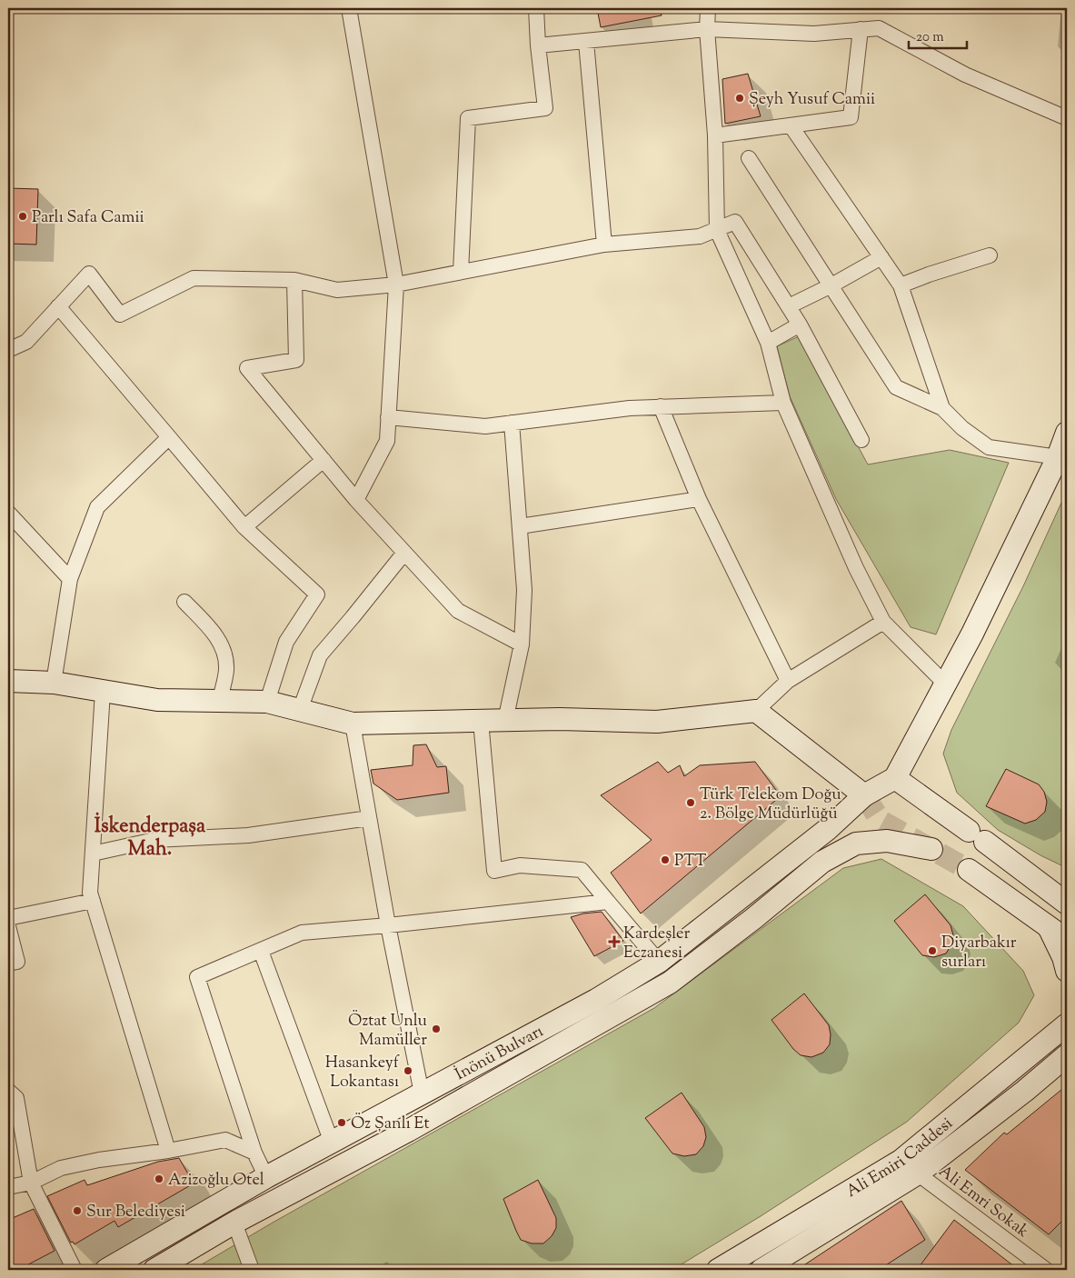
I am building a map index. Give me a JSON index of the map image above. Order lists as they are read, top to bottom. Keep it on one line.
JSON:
{"streets":{"main road":["İnönü Bulvarı","Ali Emiri Caddesi"],"street":["Ali Emri Sokak"]},"crossings":[["Ali Emiri Caddesi","Ali Emri Sokak"]],"districts":["İskenderpaşa Mah."],"places":{"other":["Şeyh Yusuf Camii","Parlı Safa Camii","Türk Telekom Doğu 2. Bölge Müdürlüğü","PTT","Diyarbakır surları","Öztat Unlu Mamüller","Hasankeyf Lokantası","Öz Şanlı Et","Azizoğlu Otel","Sur Belediyesi"],"health":["Kardeşler Eczanesi"]},"scale_bar":"20 m"}
